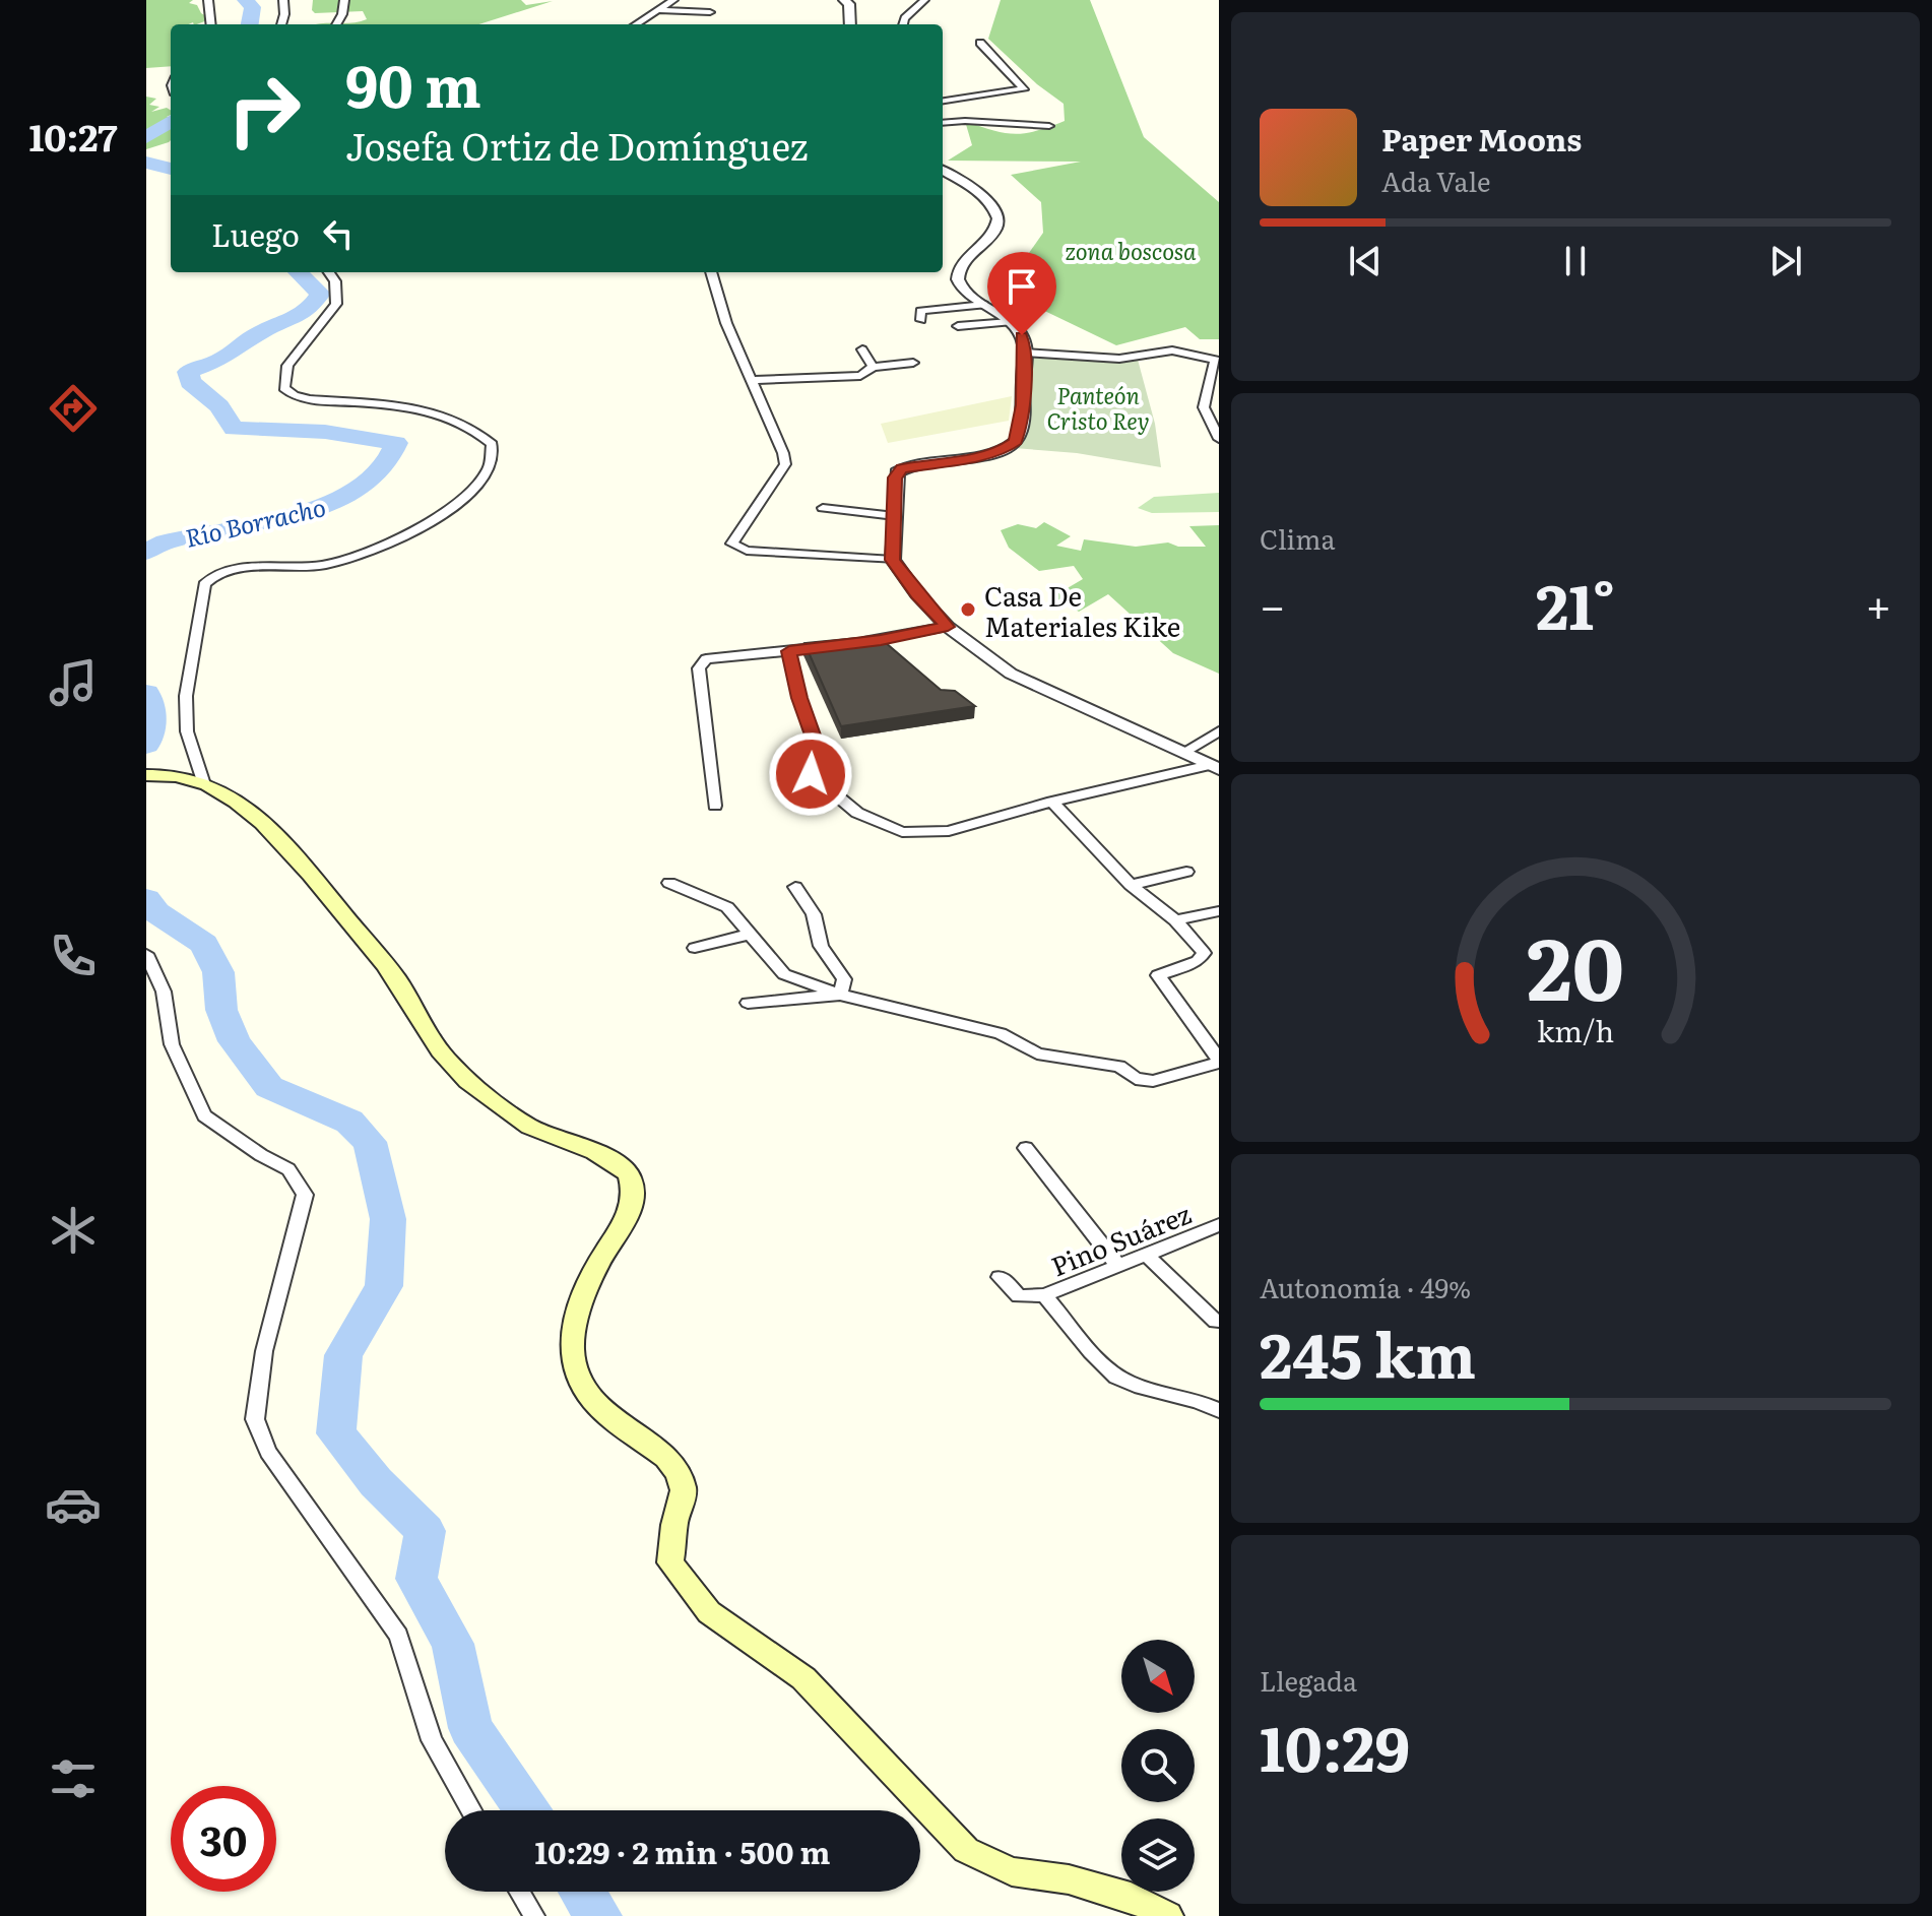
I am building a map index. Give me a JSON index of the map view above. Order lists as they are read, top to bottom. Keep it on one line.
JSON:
{"streets":{"street":["Pino Suárez"]},"water":["Río Borracho"],"parks":["zona boscosa","Panteón Cristo Rey"],"places":["Casa De Materiales Kike"],"north":"bottom right","page":{"tabs":"10:27","turn":["90 m","Josefa Ortiz de Domínguez"],"song":["Paper Moons","Ada Vale"],"then":"Luego","tile":["Clima",["Autonomía · 49%","245 km"],["Llegada","10:29"]],"heat":["−","21°","+"],"limit":"30","trip":"10:29 · 2 min · 500 m","gauge":["20","km/h"]}}
